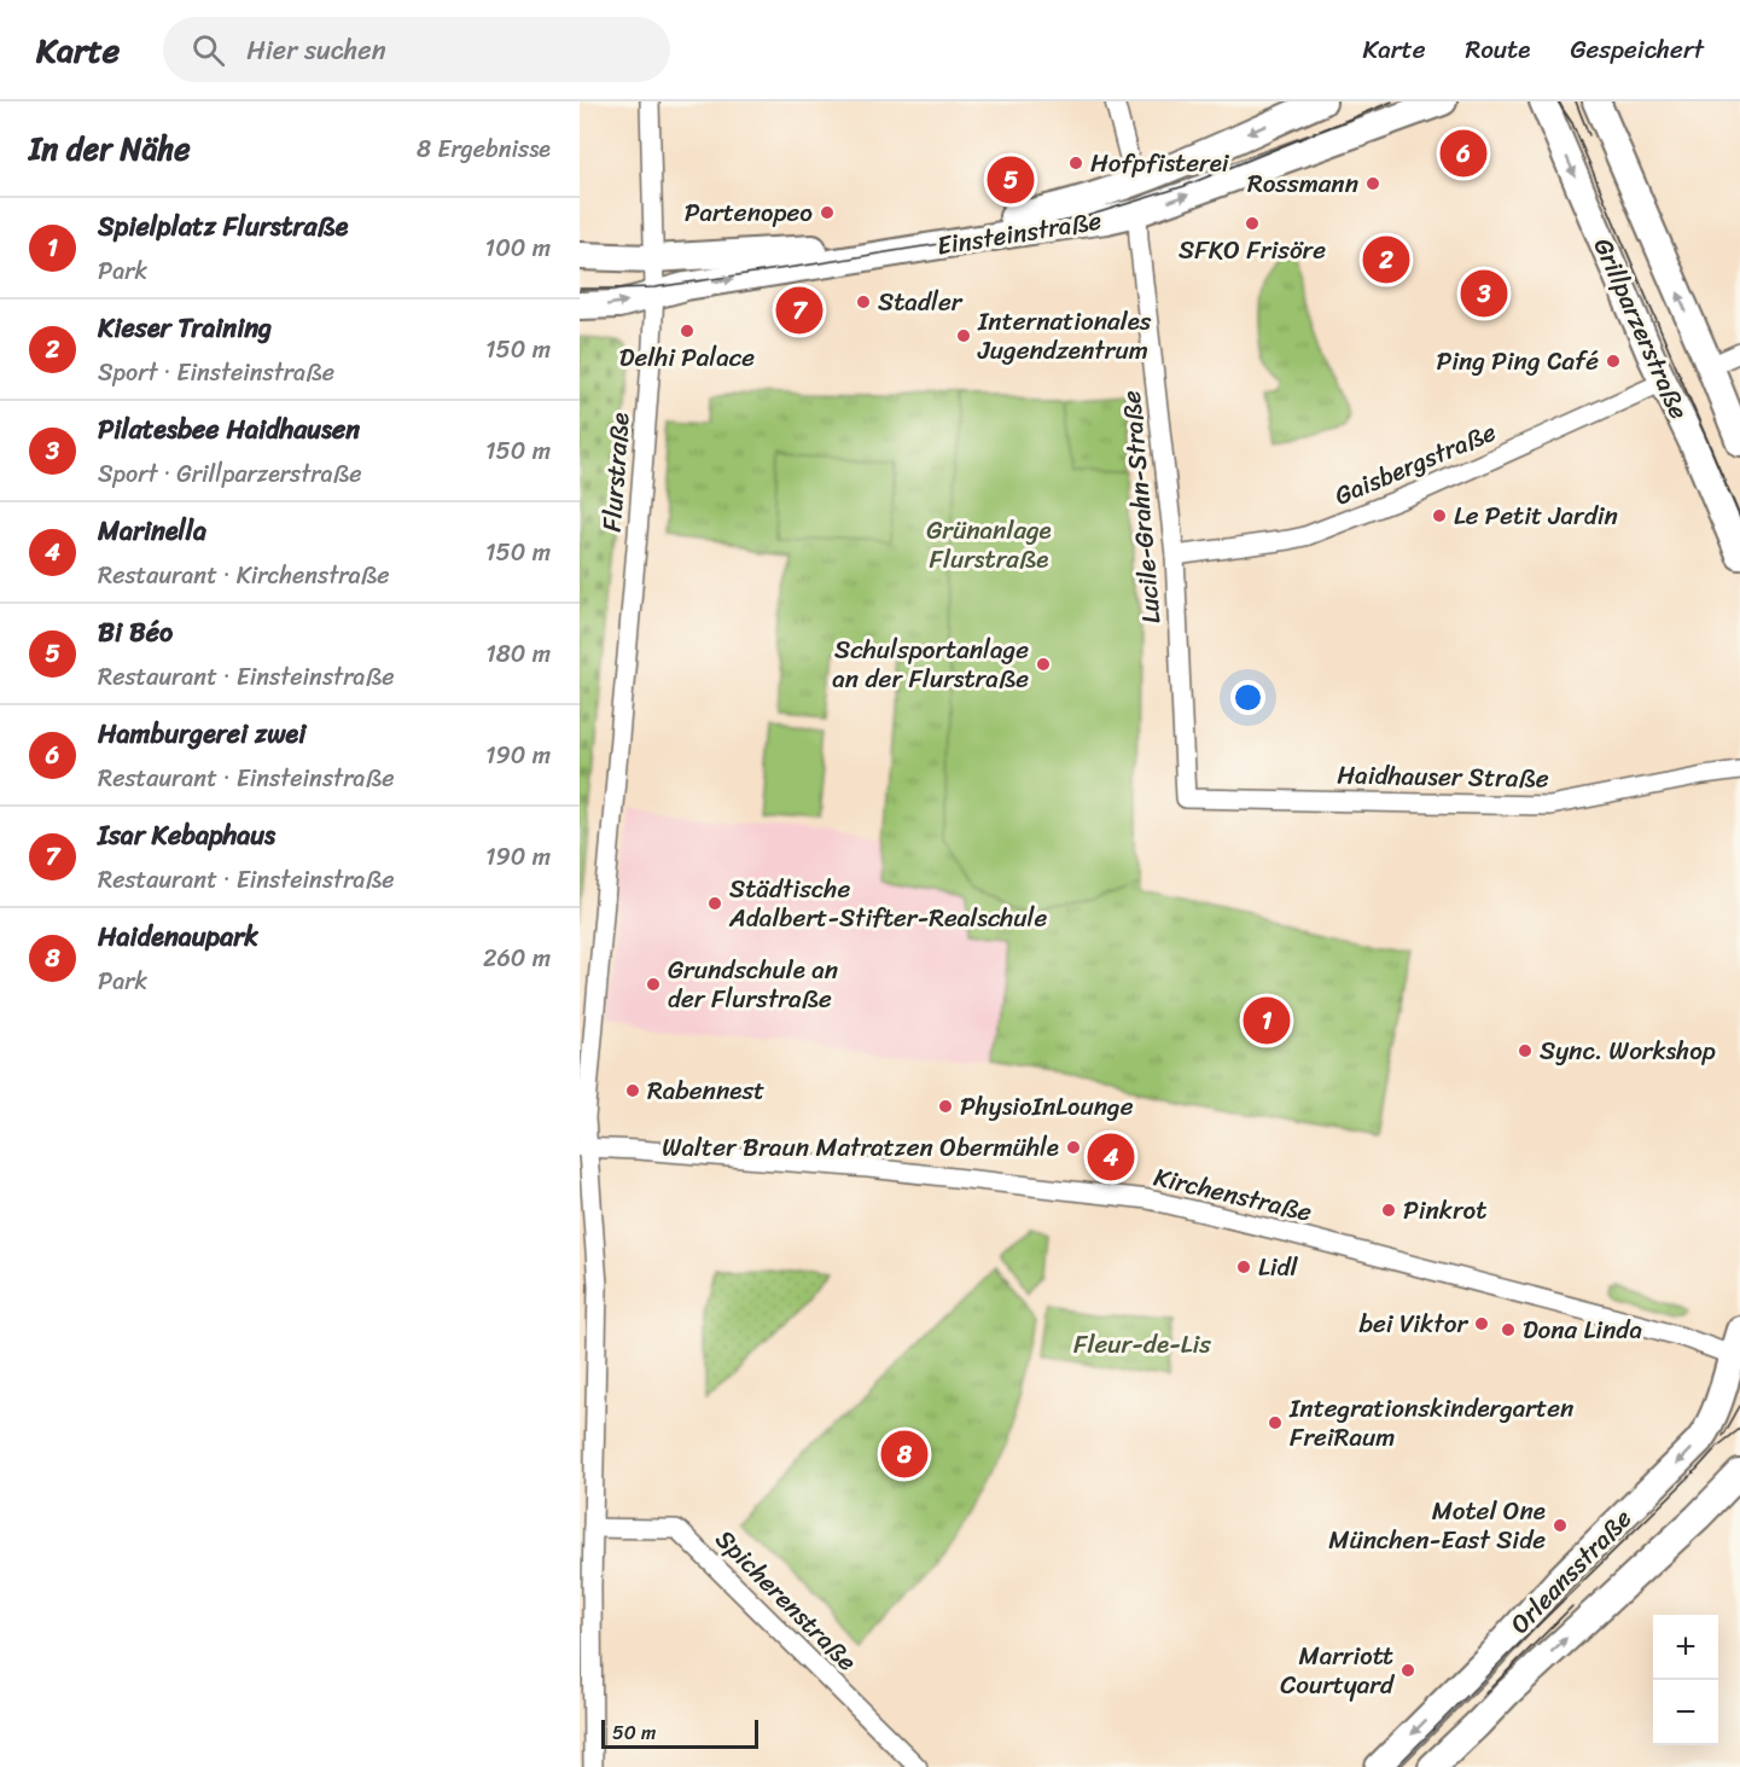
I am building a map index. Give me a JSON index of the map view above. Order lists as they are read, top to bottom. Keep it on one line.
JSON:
{"streets":{"main road":["Einsteinstraße","Grillparzerstraße","Orleansstraße"],"street":["Gaisbergstraße","Flurstraße","Lucile-Grahn-Straße","Haidhauser Straße","Kirchenstraße","Spicherenstraße"]},"crossings":[["Einsteinstraße","Flurstraße"],["Einsteinstraße","Lucile-Grahn-Straße"],["Grillparzerstraße","Gaisbergstraße"],["Gaisbergstraße","Lucile-Grahn-Straße"],["Flurstraße","Kirchenstraße"],["Flurstraße","Spicherenstraße"],["Lucile-Grahn-Straße","Haidhauser Straße"],["Kirchenstraße","Orleansstraße"]],"parks":["Grünanlage Flurstraße","Fleur-de-Lis"],"places":["Hofpfisterei","Rossmann","Partenopeo","SFKO Frisöre","Stadler","Delhi Palace","Internationales Jugendzentrum","Ping Ping Café","Le Petit Jardin","Schulsportanlage an der Flurstraße","Städtische Adalbert-Stifter-Realschule","Grundschule an der Flurstraße","Sync. Workshop","Rabennest","PhysioInLounge","Walter Braun Matratzen Obermühle","Pinkrot","Lidl","bei Viktor","Dona Linda","Integrationskindergarten FreiRaum","Motel One München-East Side","Marriott Courtyard"],"scale_bar":"50 m","page":{"header":"Karte","search":"Hier suchen","nav":["Karte","Route","Gespeichert"],"heading":["In der Nähe","8 Ergebnisse"],"pins":["6","5","2","3","7","1","4","8"],"list":[{"mark":"1","name":"Spielplatz Flurstraße","note":"Park","value":"100 m"},{"mark":"2","name":"Kieser Training","note":"Sport · Einsteinstraße","value":"150 m"},{"mark":"3","name":"Pilatesbee Haidhausen","note":"Sport · Grillparzerstraße","value":"150 m"},{"mark":"4","name":"Marinella","note":"Restaurant · Kirchenstraße","value":"150 m"},{"mark":"5","name":"Bi Béo","note":"Restaurant · Einsteinstraße","value":"180 m"},{"mark":"6","name":"Hamburgerei zwei","note":"Restaurant · Einsteinstraße","value":"190 m"},{"mark":"7","name":"Isar Kebaphaus","note":"Restaurant · Einsteinstraße","value":"190 m"},{"mark":"8","name":"Haidenaupark","note":"Park","value":"260 m"}],"map_buttons":["+","−"],"scale":"50 m"}}
